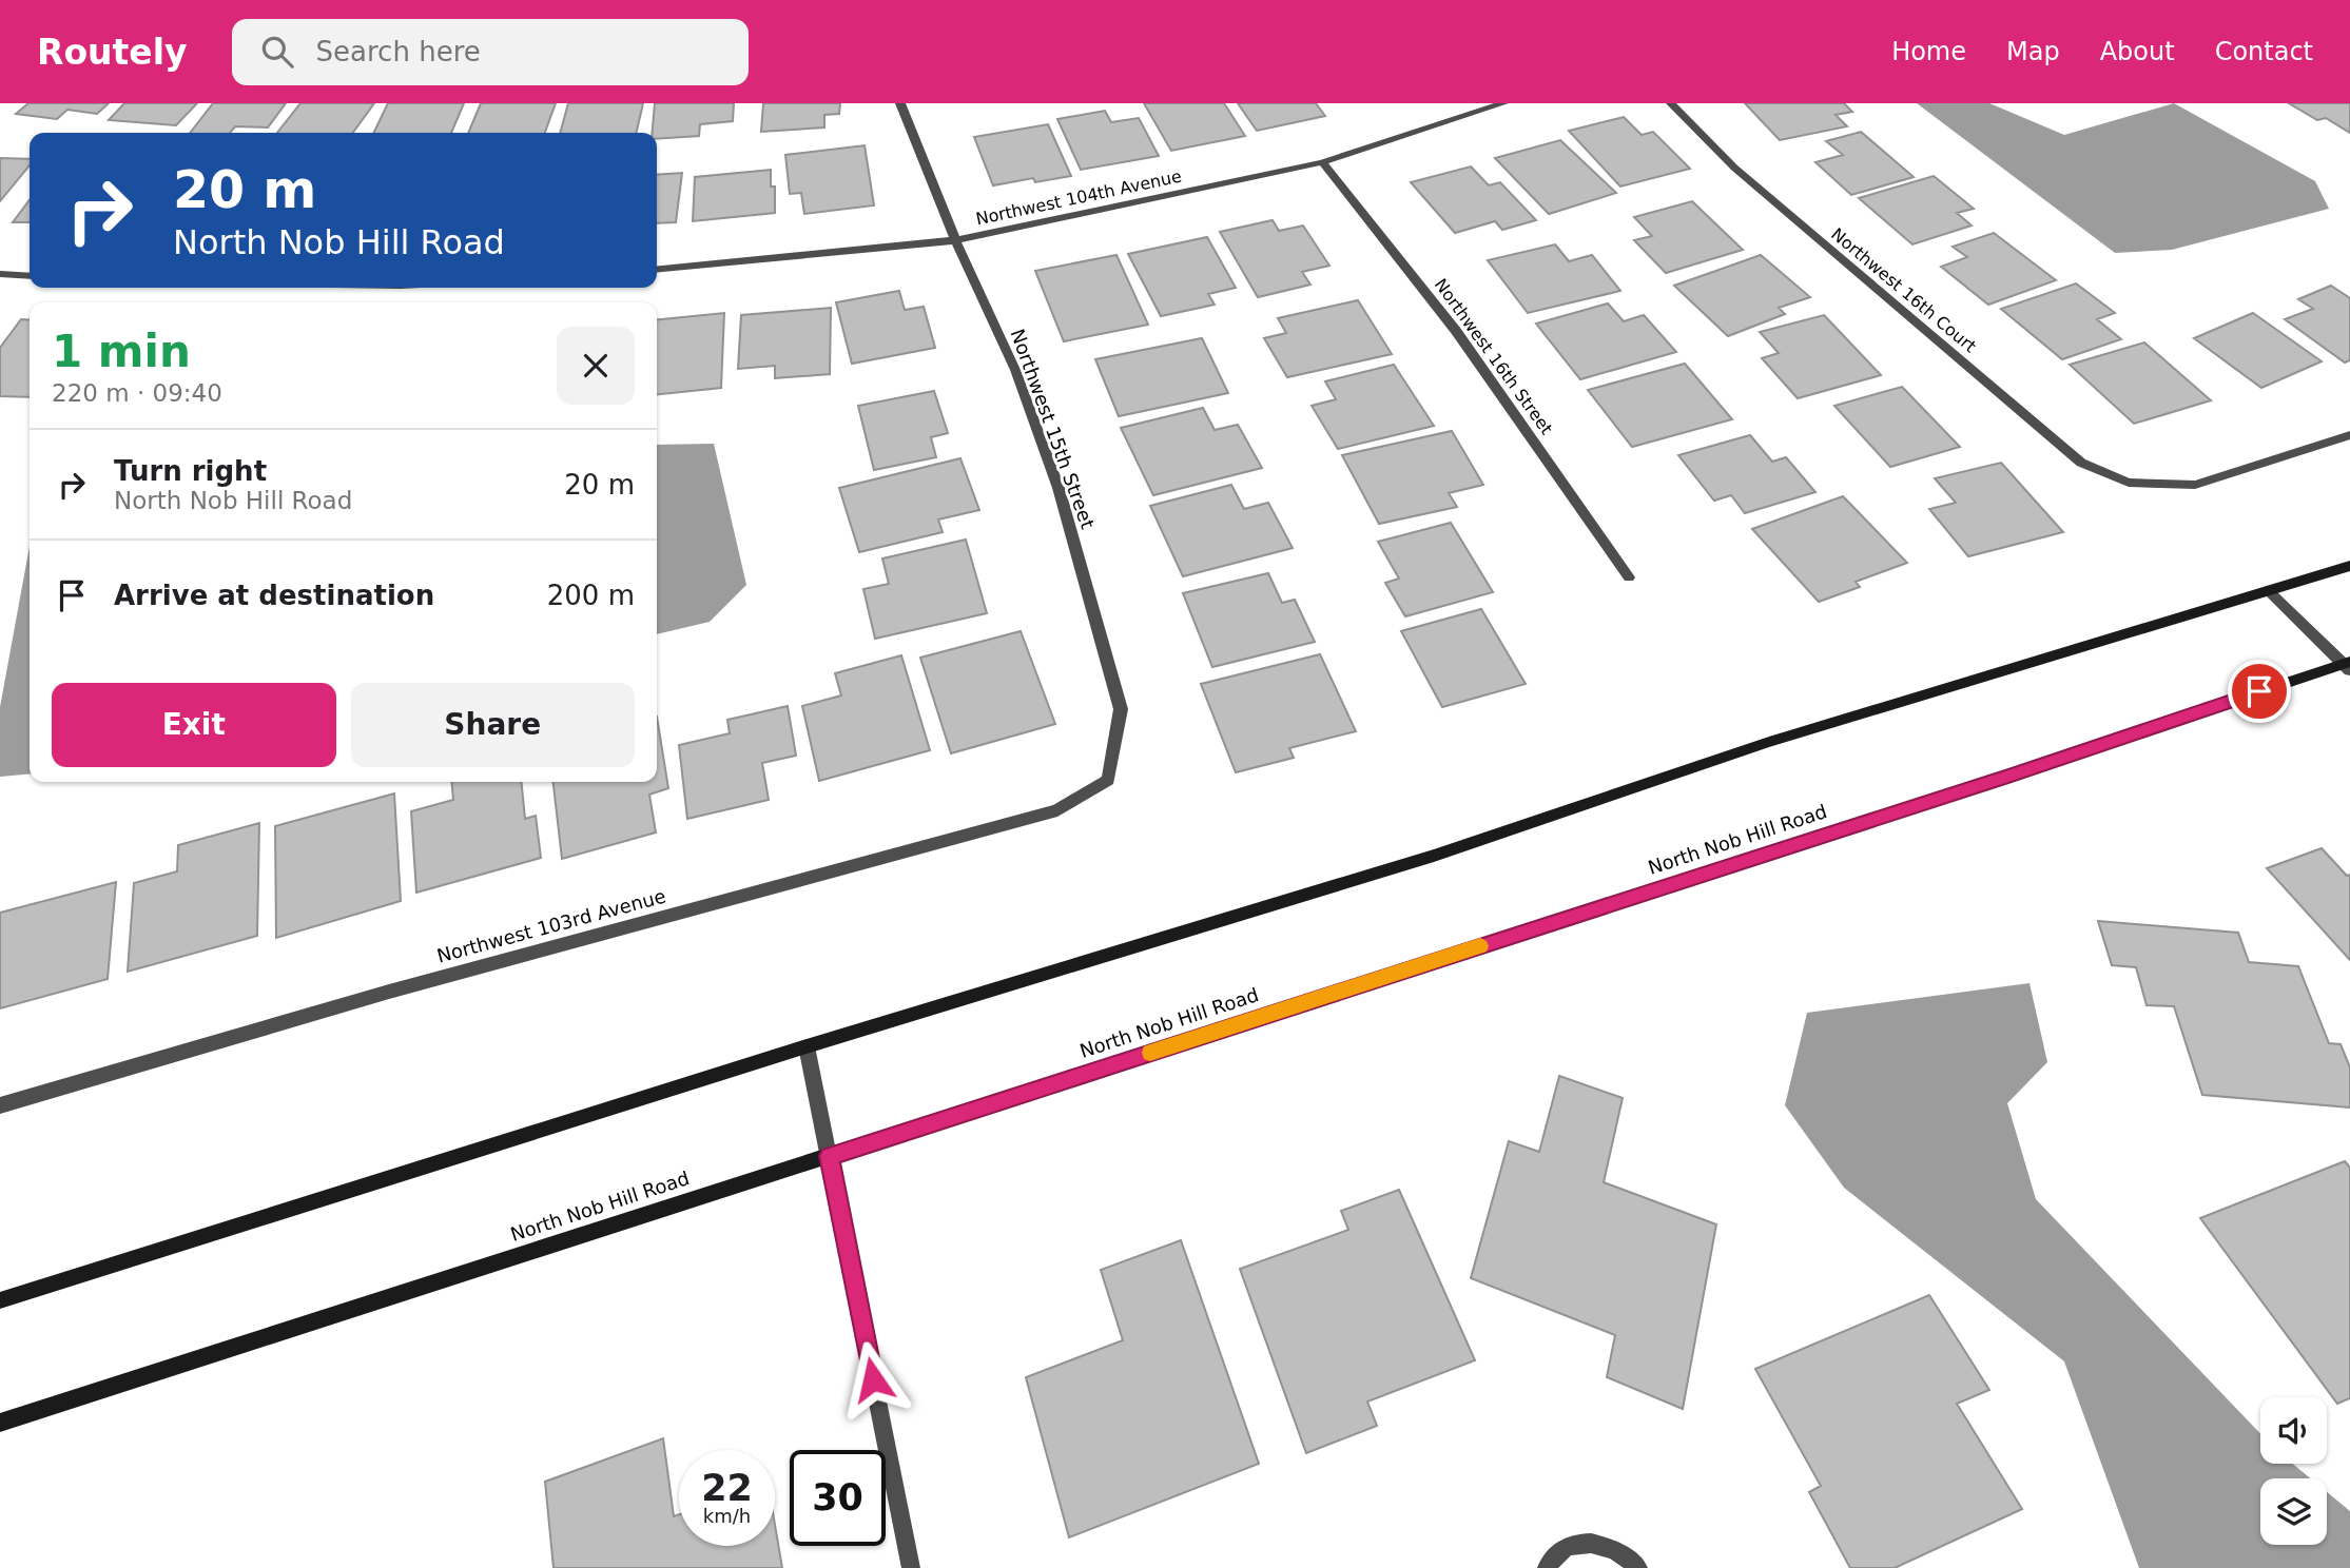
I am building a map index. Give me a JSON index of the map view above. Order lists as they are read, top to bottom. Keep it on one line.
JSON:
{"streets":{"main road":["North Nob Hill Road"],"street":["Northwest 104th Avenue","Northwest 16th Court","Northwest 16th Street","Northwest 15th Street","Northwest 103rd Avenue"]},"crossings":[["Northwest 104th Avenue","Northwest 16th Street"],["Northwest 104th Avenue","Northwest 15th Street"],["Northwest 15th Street","Northwest 103rd Avenue"]],"page":{"header":"Routely","search":"Search here","nav":["Home","Map","About","Contact"],"turn":["20 m","North Nob Hill Road"],"heading":["1 min","220 m · 09:40"],"list":[{"name":"Turn right","note":"North Nob Hill Road","value":"20 m"},{"name":"Arrive at destination","value":"200 m"}],"buttons":["Exit","Share"],"speed":"22 km/h","limit":"30"}}
